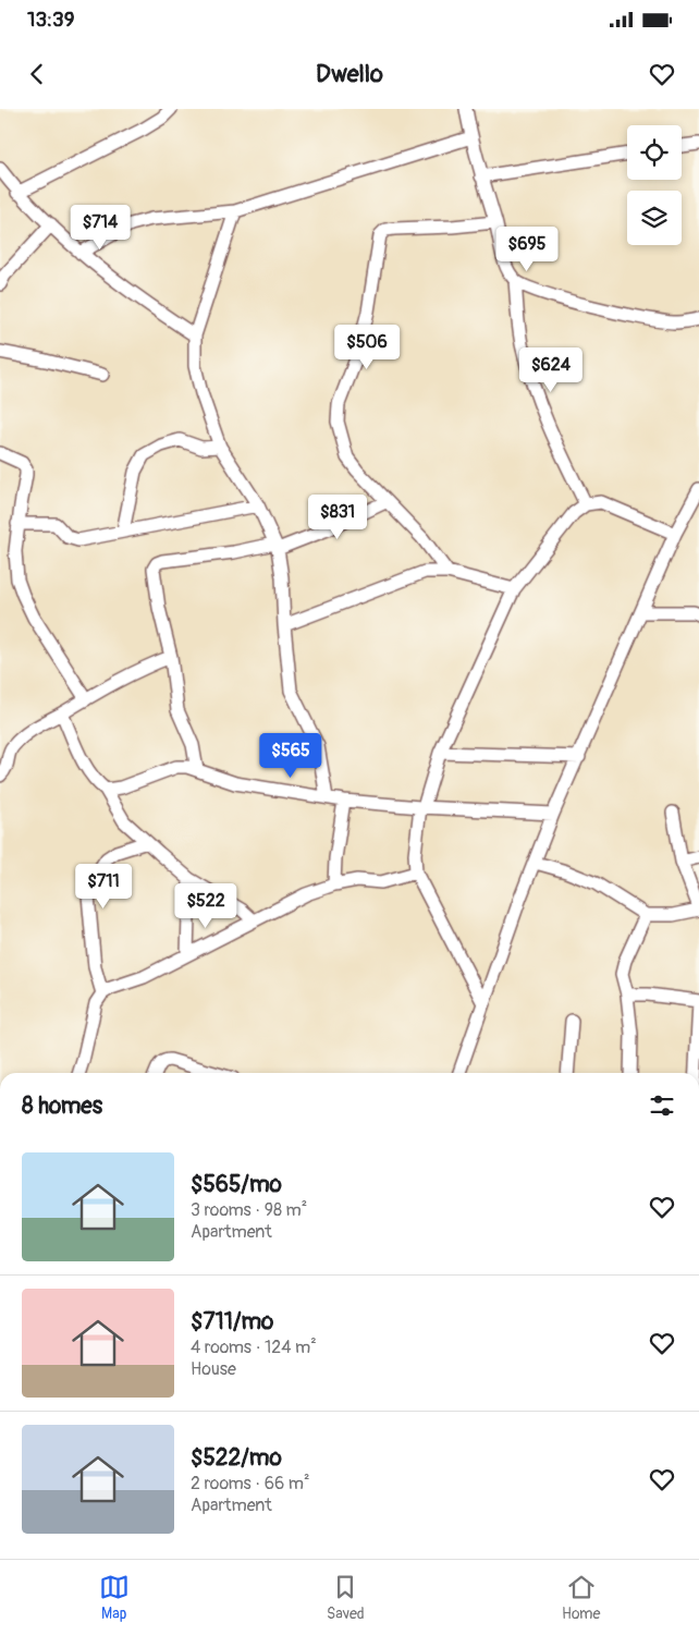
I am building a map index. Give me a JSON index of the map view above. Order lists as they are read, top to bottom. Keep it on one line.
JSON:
{"page":{"status":"13:39","header":"Dwello","price":["$714","$695","$506","$624","$831","$565","$711","$522"],"heading":"8 homes","list":[{"name":"$565/mo","note":"3 rooms · 98 m² · Apartment"},{"name":"$711/mo","note":"4 rooms · 124 m² · House"},{"name":"$522/mo","note":"2 rooms · 66 m² · Apartment"}],"tabs":["Map","Saved","Home"]}}
